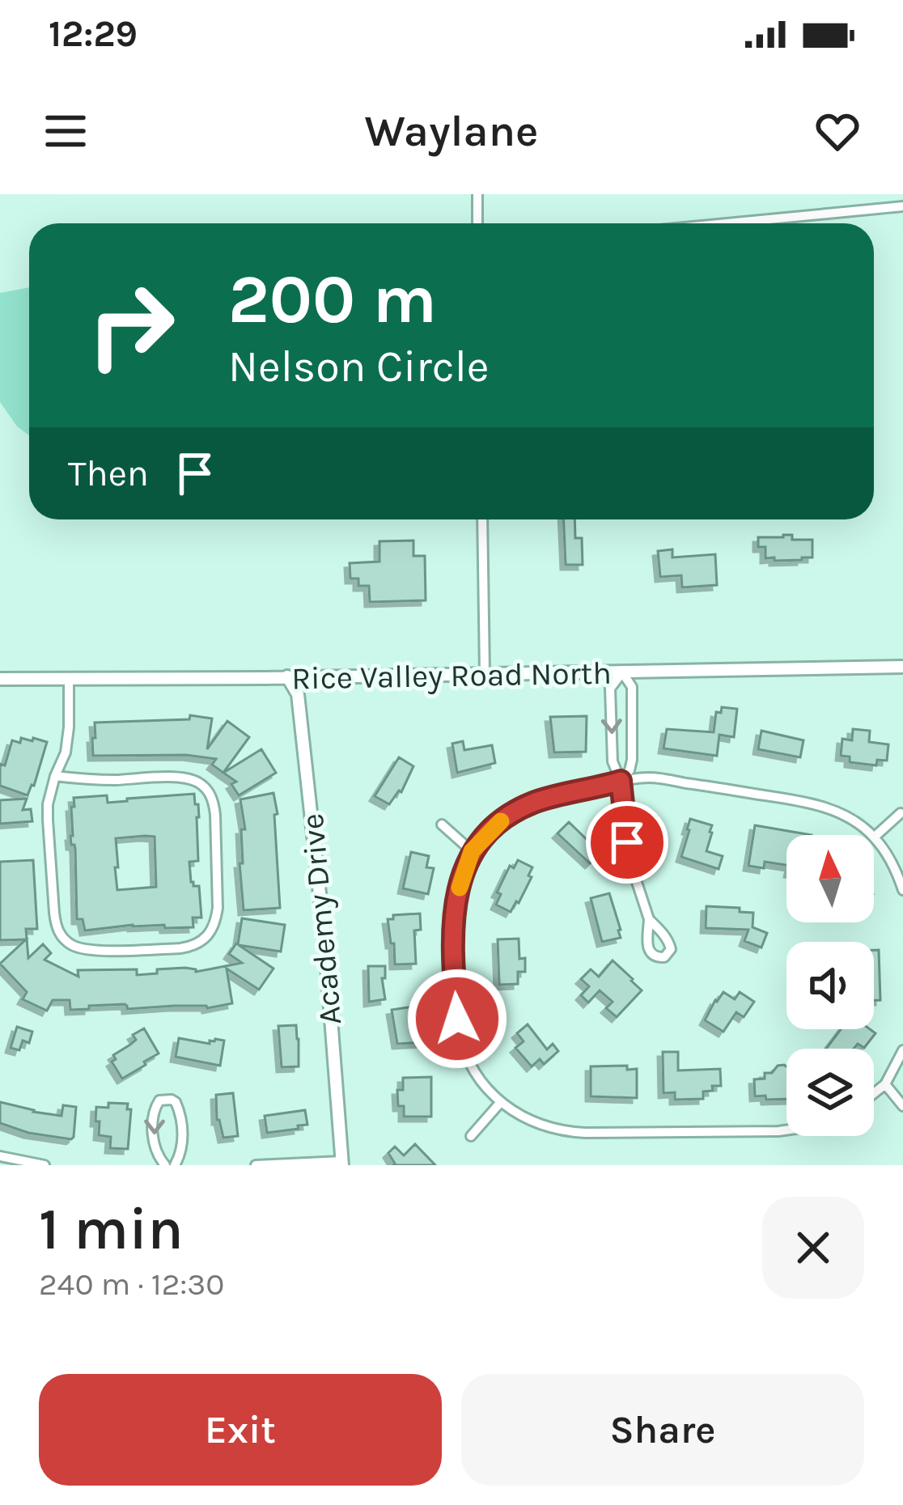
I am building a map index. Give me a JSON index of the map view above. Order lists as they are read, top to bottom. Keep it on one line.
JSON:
{"streets":{"street":["Rice Valley Road North","Academy Drive"]},"crossings":[["Rice Valley Road North","Academy Drive"]],"north":"top","page":{"status":"12:29","header":"Waylane","turn":["200 m","Nelson Circle"],"then":"Then","heading":["1 min","240 m · 12:30"],"buttons":["Exit","Share"]}}
